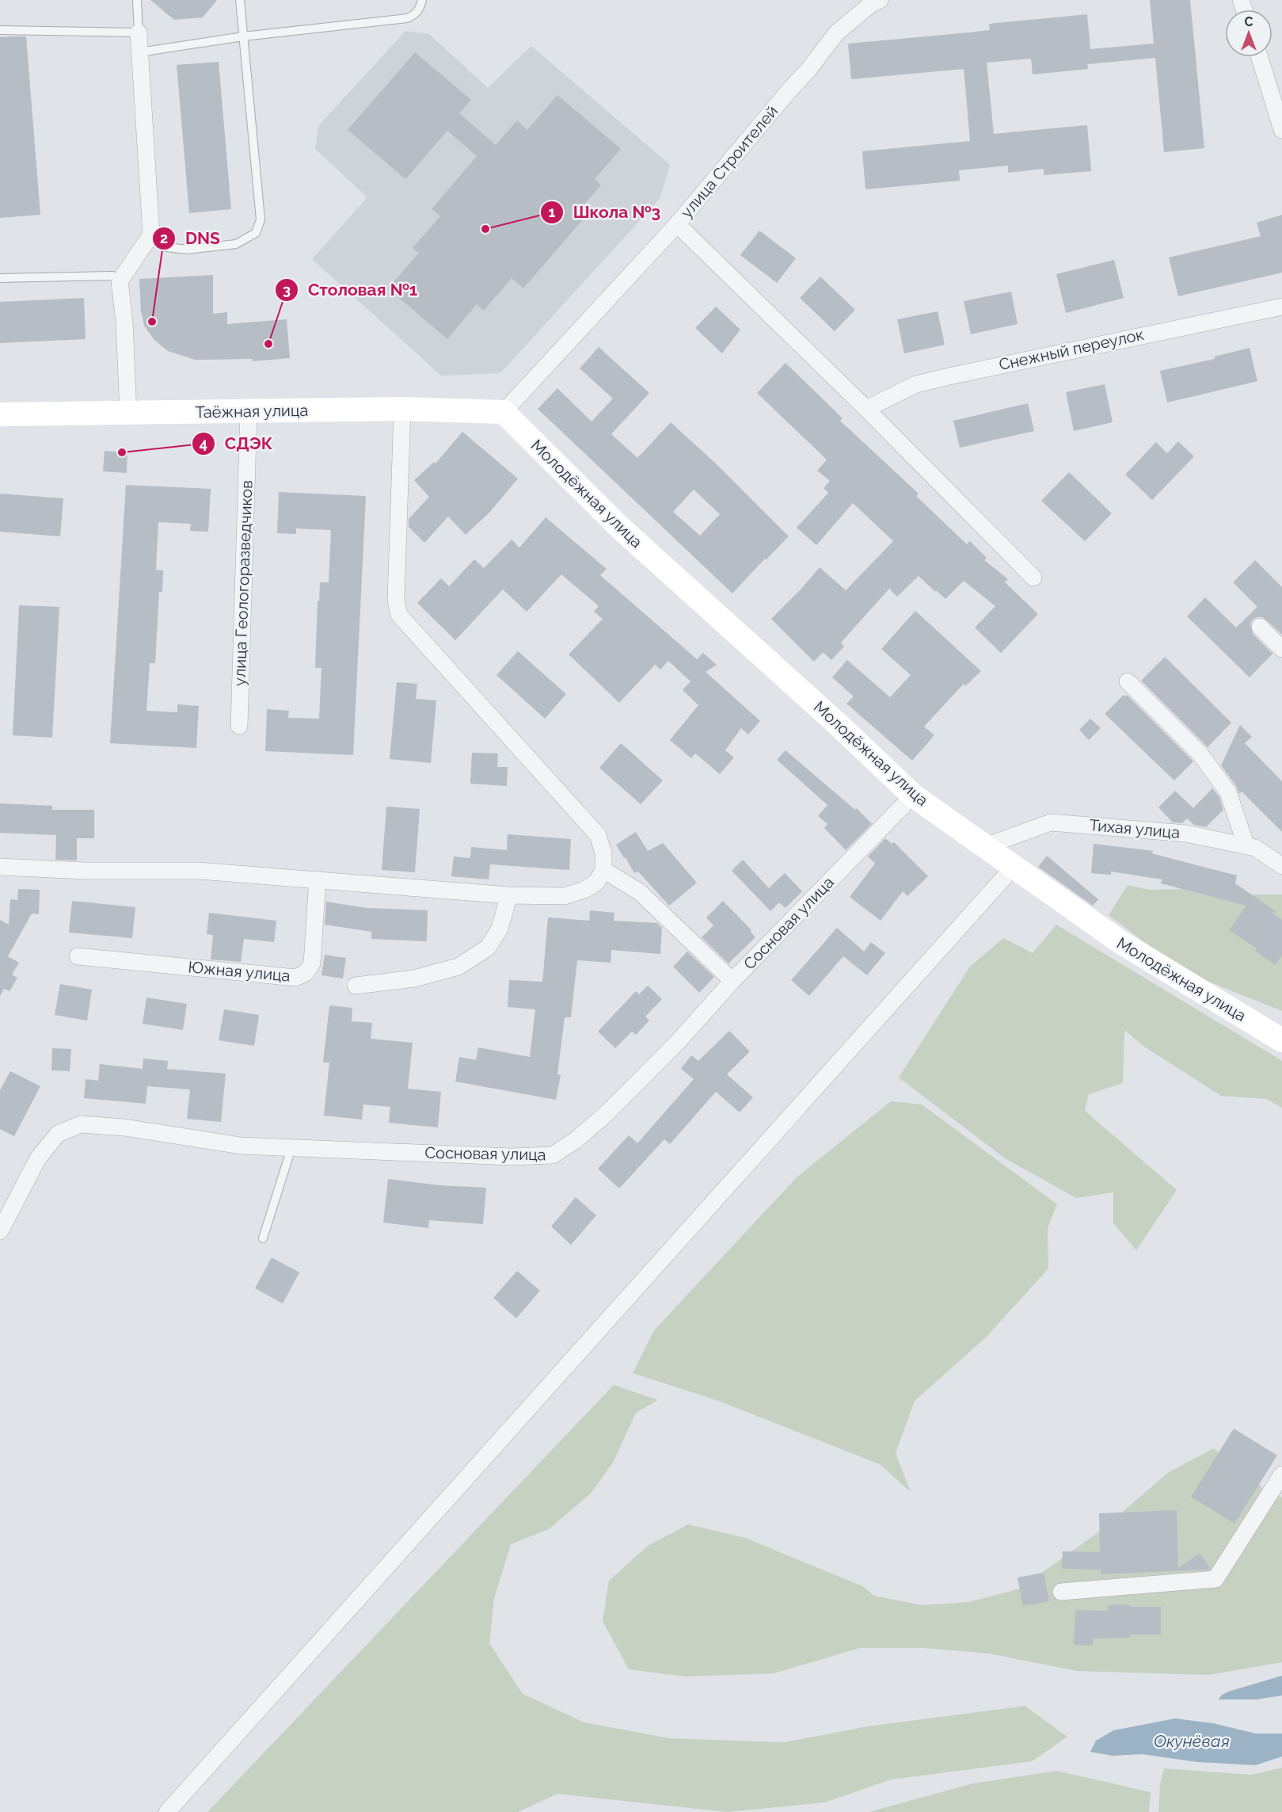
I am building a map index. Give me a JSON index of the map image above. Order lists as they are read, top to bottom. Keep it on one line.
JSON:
{"streets":{"main road":["Таёжная улица","Молодёжная улица"],"street":["улица Строителей","Снежный переулок","улица Геологоразведчиков","Тихая улица","Сосновая улица","Южная улица"]},"crossings":[["улица Строителей","Таёжная улица"],["улица Строителей","Молодёжная улица"],["Таёжная улица","Молодёжная улица"],["Таёжная улица","улица Геологоразведчиков"],["Молодёжная улица","Тихая улица"],["Молодёжная улица","Сосновая улица"]],"water":["Окунёвая"],"places":["Школа №3","DNS","Столовая №1","СДЭК"],"north":"top"}
